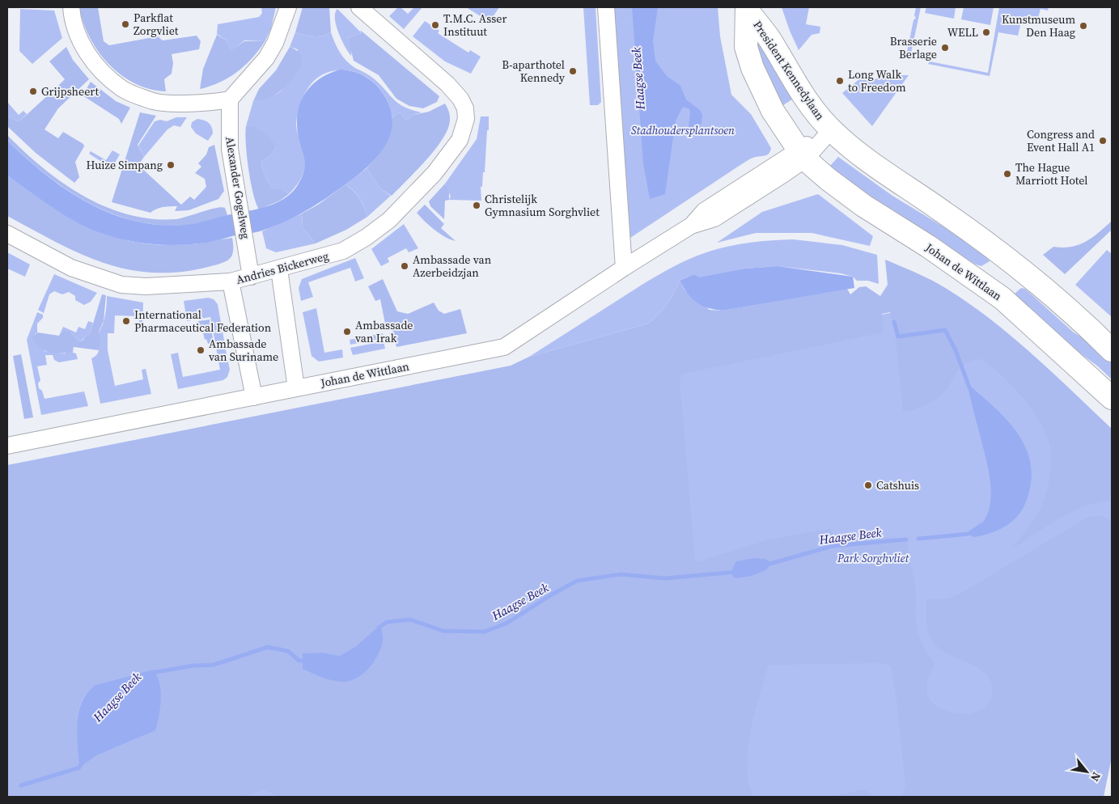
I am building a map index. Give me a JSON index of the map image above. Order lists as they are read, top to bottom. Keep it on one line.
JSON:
{"streets":{"main road":["President Kennedylaan","Johan de Wittlaan"],"street":["Alexander Gogelweg","Andries Bickerweg"]},"crossings":[["President Kennedylaan","Johan de Wittlaan"],["Alexander Gogelweg","Andries Bickerweg"]],"water":["Haagse Beek"],"parks":["Stadhoudersplantsoen","Park Sorghvliet"],"places":["Parkflat Zorgvliet","T.M.C. Asser Instituut","Kunstmuseum Den Haag","WELL","Brasserie Berlage","B-aparthotel Kennedy","Long Walk to Freedom","Grijpsheert","Congress and Event Hall A1","Huize Simpang","The Hague Marriott Hotel","Christelijk Gymnasium Sorghvliet","Ambassade van Azerbeidzjan","International Pharmaceutical Federation","Ambassade van Irak","Ambassade van Suriname","Catshuis"],"north":"bottom right"}
